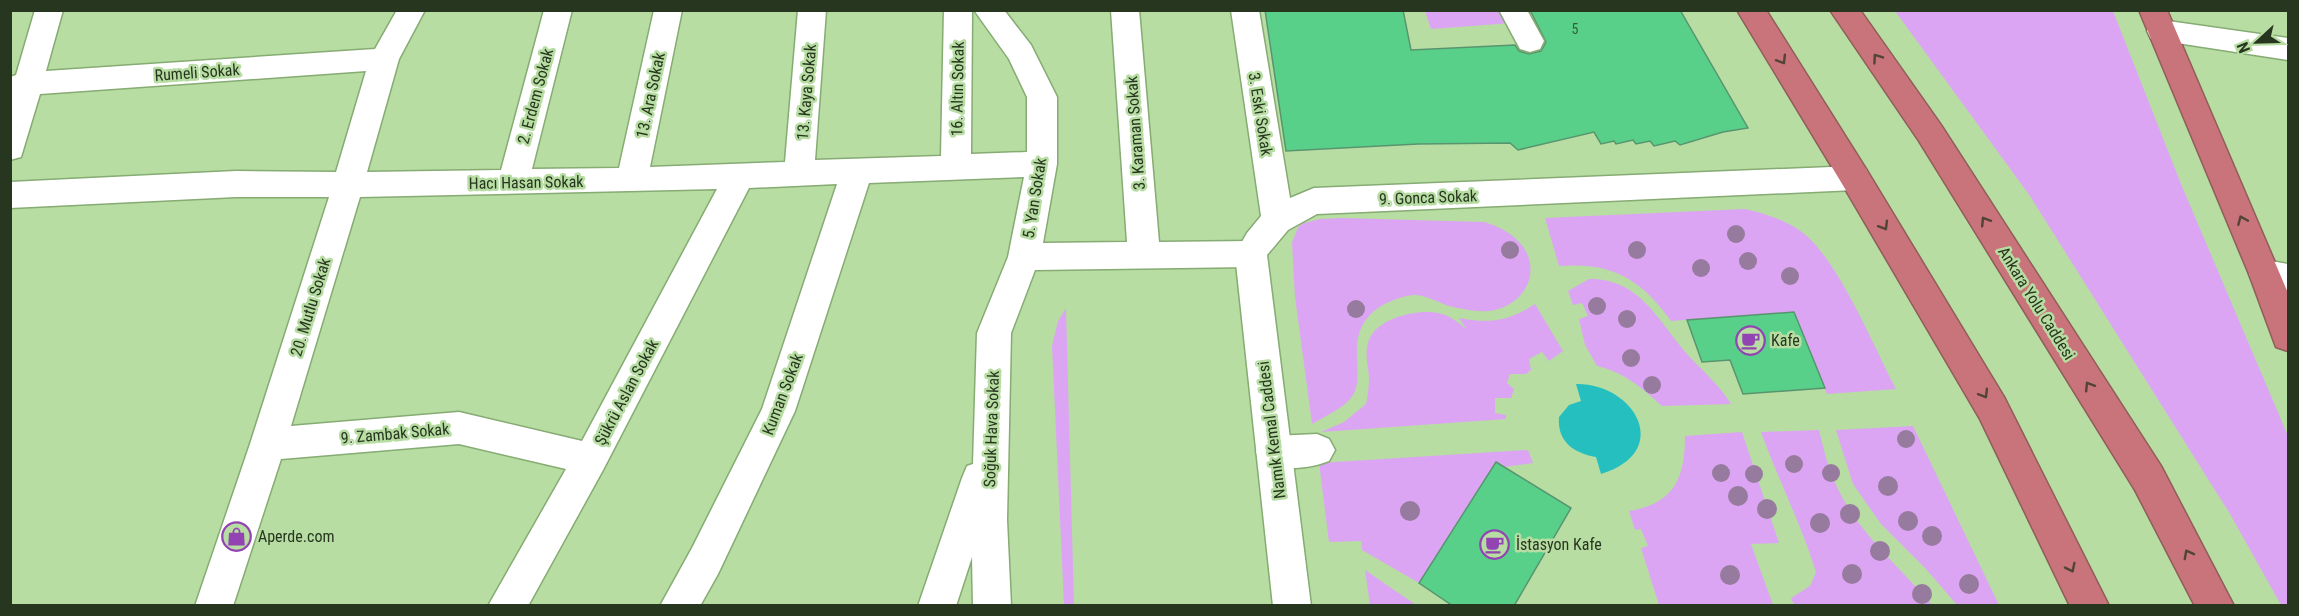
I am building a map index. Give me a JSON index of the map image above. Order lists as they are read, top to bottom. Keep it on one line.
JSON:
{"streets":{"highway":["Ankara Yolu Caddesi"],"street":["Rumeli Sokak","16. Altın Sokak","13. Kaya Sokak","13. Ara Sokak","2. Erdem Sokak","3. Eski Sokak","3. Karaman Sokak","Hacı Hasan Sokak","9. Gonca Sokak","5. Yan Sokak","20. Mutlu Sokak","Şükrü Aslan Sokak","Kuman Sokak","Soğuk Hava Sokak","Namık Kemal Caddesi","9. Zambak Sokak"]},"crossings":[["Rumeli Sokak","20. Mutlu Sokak"],["16. Altın Sokak","Hacı Hasan Sokak"],["13. Kaya Sokak","Hacı Hasan Sokak"],["13. Ara Sokak","Hacı Hasan Sokak"],["2. Erdem Sokak","Hacı Hasan Sokak"],["3. Eski Sokak","9. Gonca Sokak"],["Hacı Hasan Sokak","5. Yan Sokak"],["Hacı Hasan Sokak","20. Mutlu Sokak"],["Hacı Hasan Sokak","Şükrü Aslan Sokak"],["Hacı Hasan Sokak","Kuman Sokak"],["9. Gonca Sokak","Namık Kemal Caddesi"],["5. Yan Sokak","Soğuk Hava Sokak"],["20. Mutlu Sokak","9. Zambak Sokak"],["Şükrü Aslan Sokak","9. Zambak Sokak"]],"places":{"cafe":["Kafe","İstasyon Kafe"],"shop":["Aperde.com"]},"house_numbers":["5"],"north":"left"}
